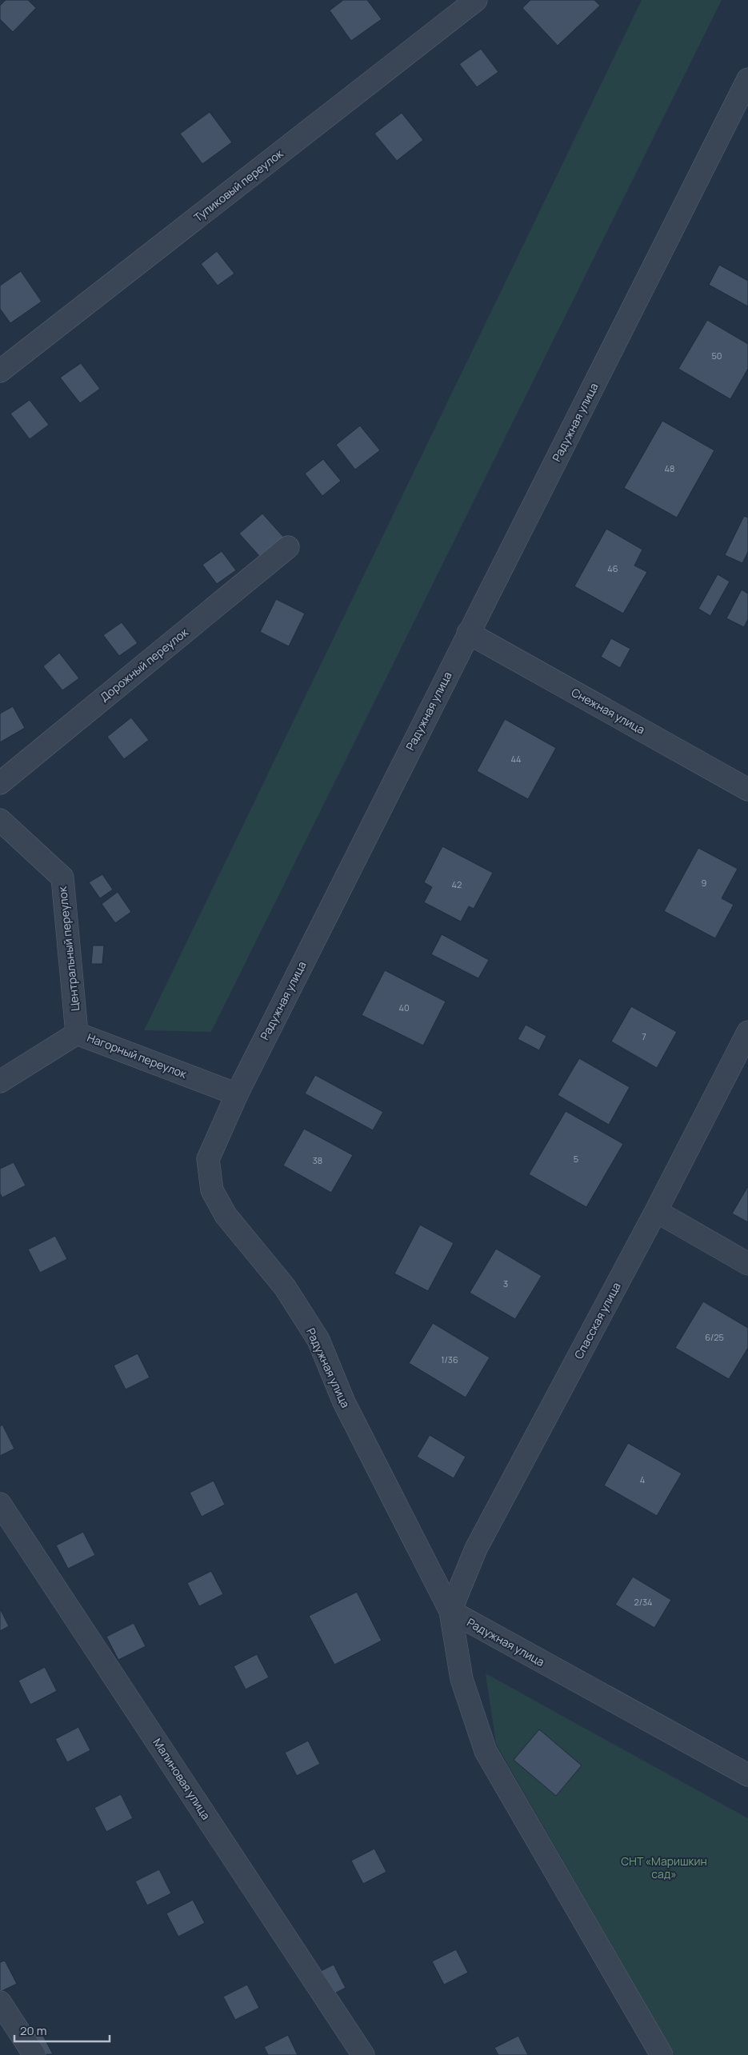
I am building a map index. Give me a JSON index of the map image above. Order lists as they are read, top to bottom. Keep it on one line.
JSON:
{"streets":{"street":["Тупиковый переулок","Радужная улица","Дорожный переулок","Снежная улица","Центральный переулок","Нагорный переулок","Спасская улица","Малиновая улица"]},"crossings":[["Радужная улица","Снежная улица"],["Радужная улица","Нагорный переулок"],["Радужная улица","Спасская улица"],["Центральный переулок","Нагорный переулок"]],"parks":["СНТ «Маришкин сад»"],"house_numbers":["50","48","46","44","9","42","40","7","5","38","3","6/25","1/36","4","2/34"],"scale_bar":"20 m"}
